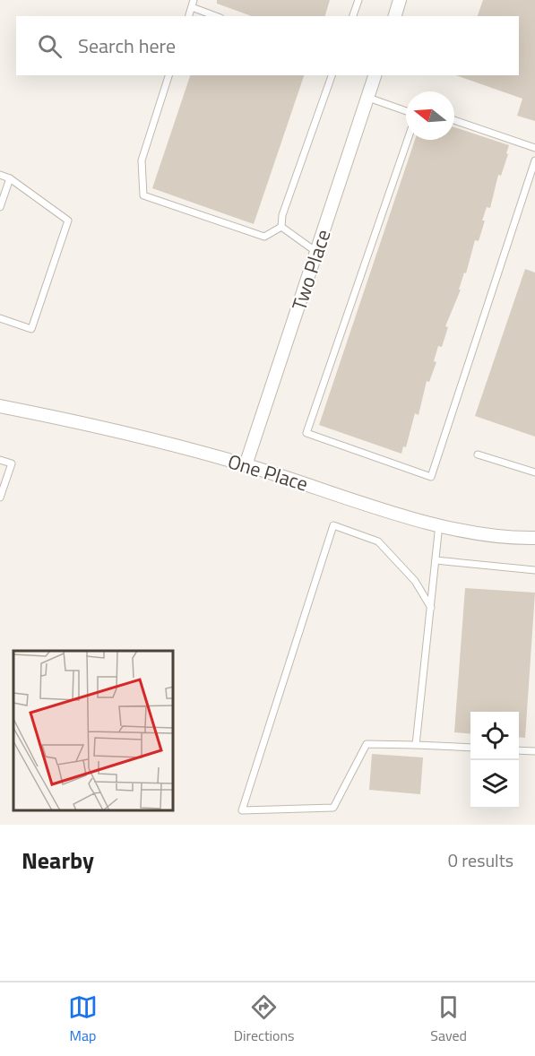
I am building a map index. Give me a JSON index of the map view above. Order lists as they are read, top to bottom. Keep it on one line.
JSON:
{"streets":{"street":["Two Place","One Place"]},"crossings":[["Two Place","One Place"]],"north":"left","page":{"search":"Search here","heading":["Nearby","0 results"],"nav":["Map","Directions","Saved"]}}
